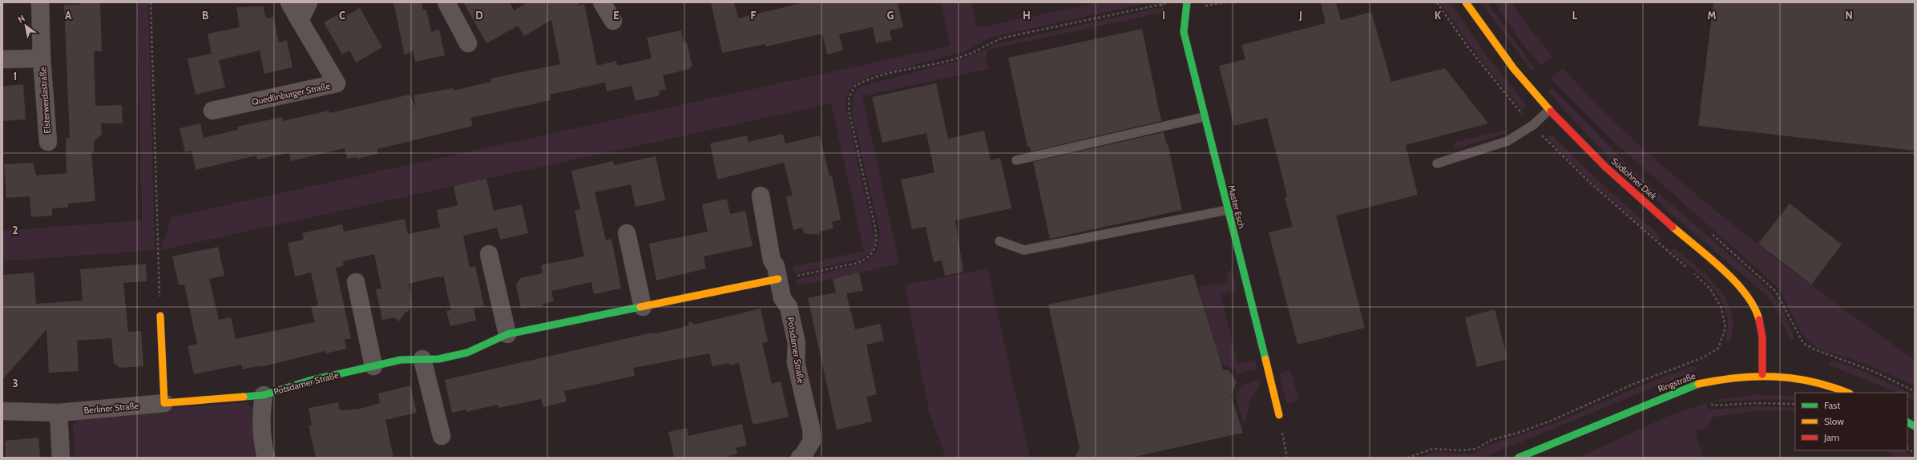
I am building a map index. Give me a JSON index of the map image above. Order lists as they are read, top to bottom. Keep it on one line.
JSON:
{"streets":{"street":["Quedlinburger Straße","Elsterwerdastraße","Südlohner Diek","Master Esch","Potsdamer Straße","Ringstraße","Berliner Straße"]},"crossings":[["Südlohner Diek","Ringstraße"],["Potsdamer Straße","Berliner Straße"]],"legend":["Fast","Slow","Jam"],"north":"top left","grid":{"columns":["A","B","C","D","E","F","G","H","I","J","K","L","M","N"],"rows":["1","2","3"]}}
